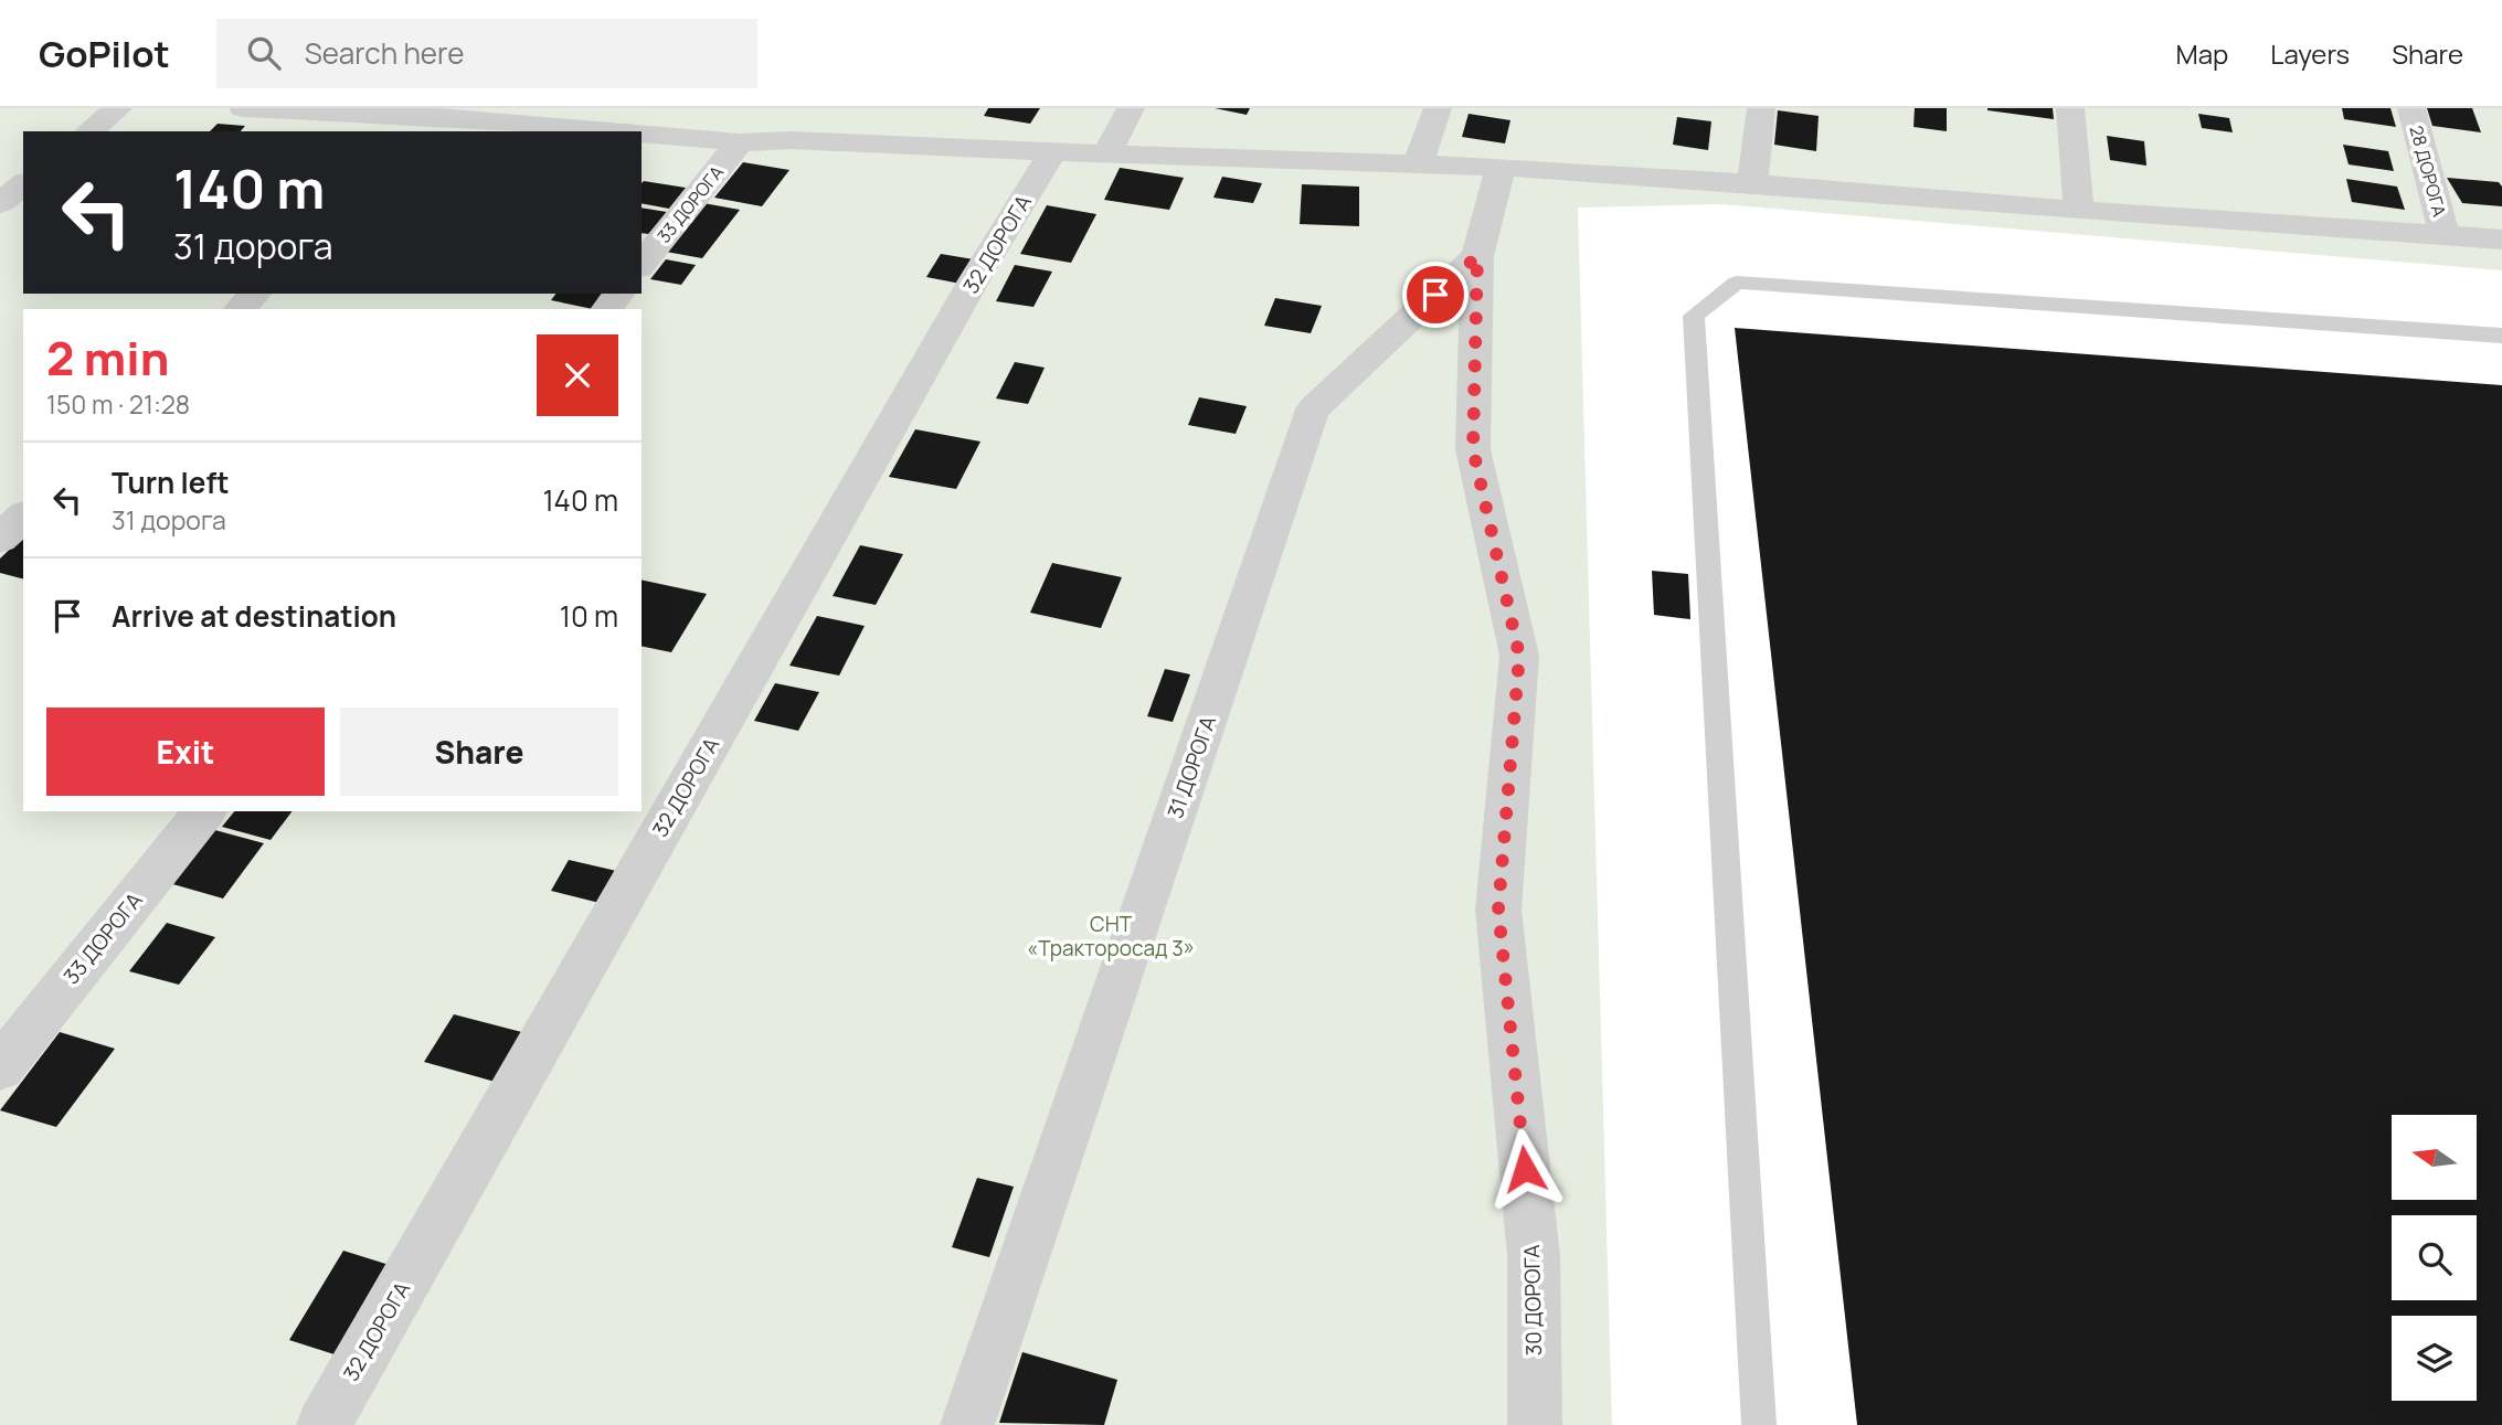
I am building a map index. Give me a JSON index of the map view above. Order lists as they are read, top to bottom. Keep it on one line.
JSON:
{"streets":{"street":["28 ДОРОГА","33 ДОРОГА","32 ДОРОГА","31 ДОРОГА","30 ДОРОГА"]},"crossings":[["31 ДОРОГА","30 ДОРОГА"]],"parks":["СНТ «Тракторосад 3»"],"north":"left","page":{"header":"GoPilot","search":"Search here","nav":["Map","Layers","Share"],"turn":["140 m","31 дорога"],"heading":["2 min","150 m · 21:28"],"list":[{"name":"Turn left","note":"31 дорога","value":"140 m"},{"name":"Arrive at destination","value":"10 m"}],"buttons":["Exit","Share"]}}
